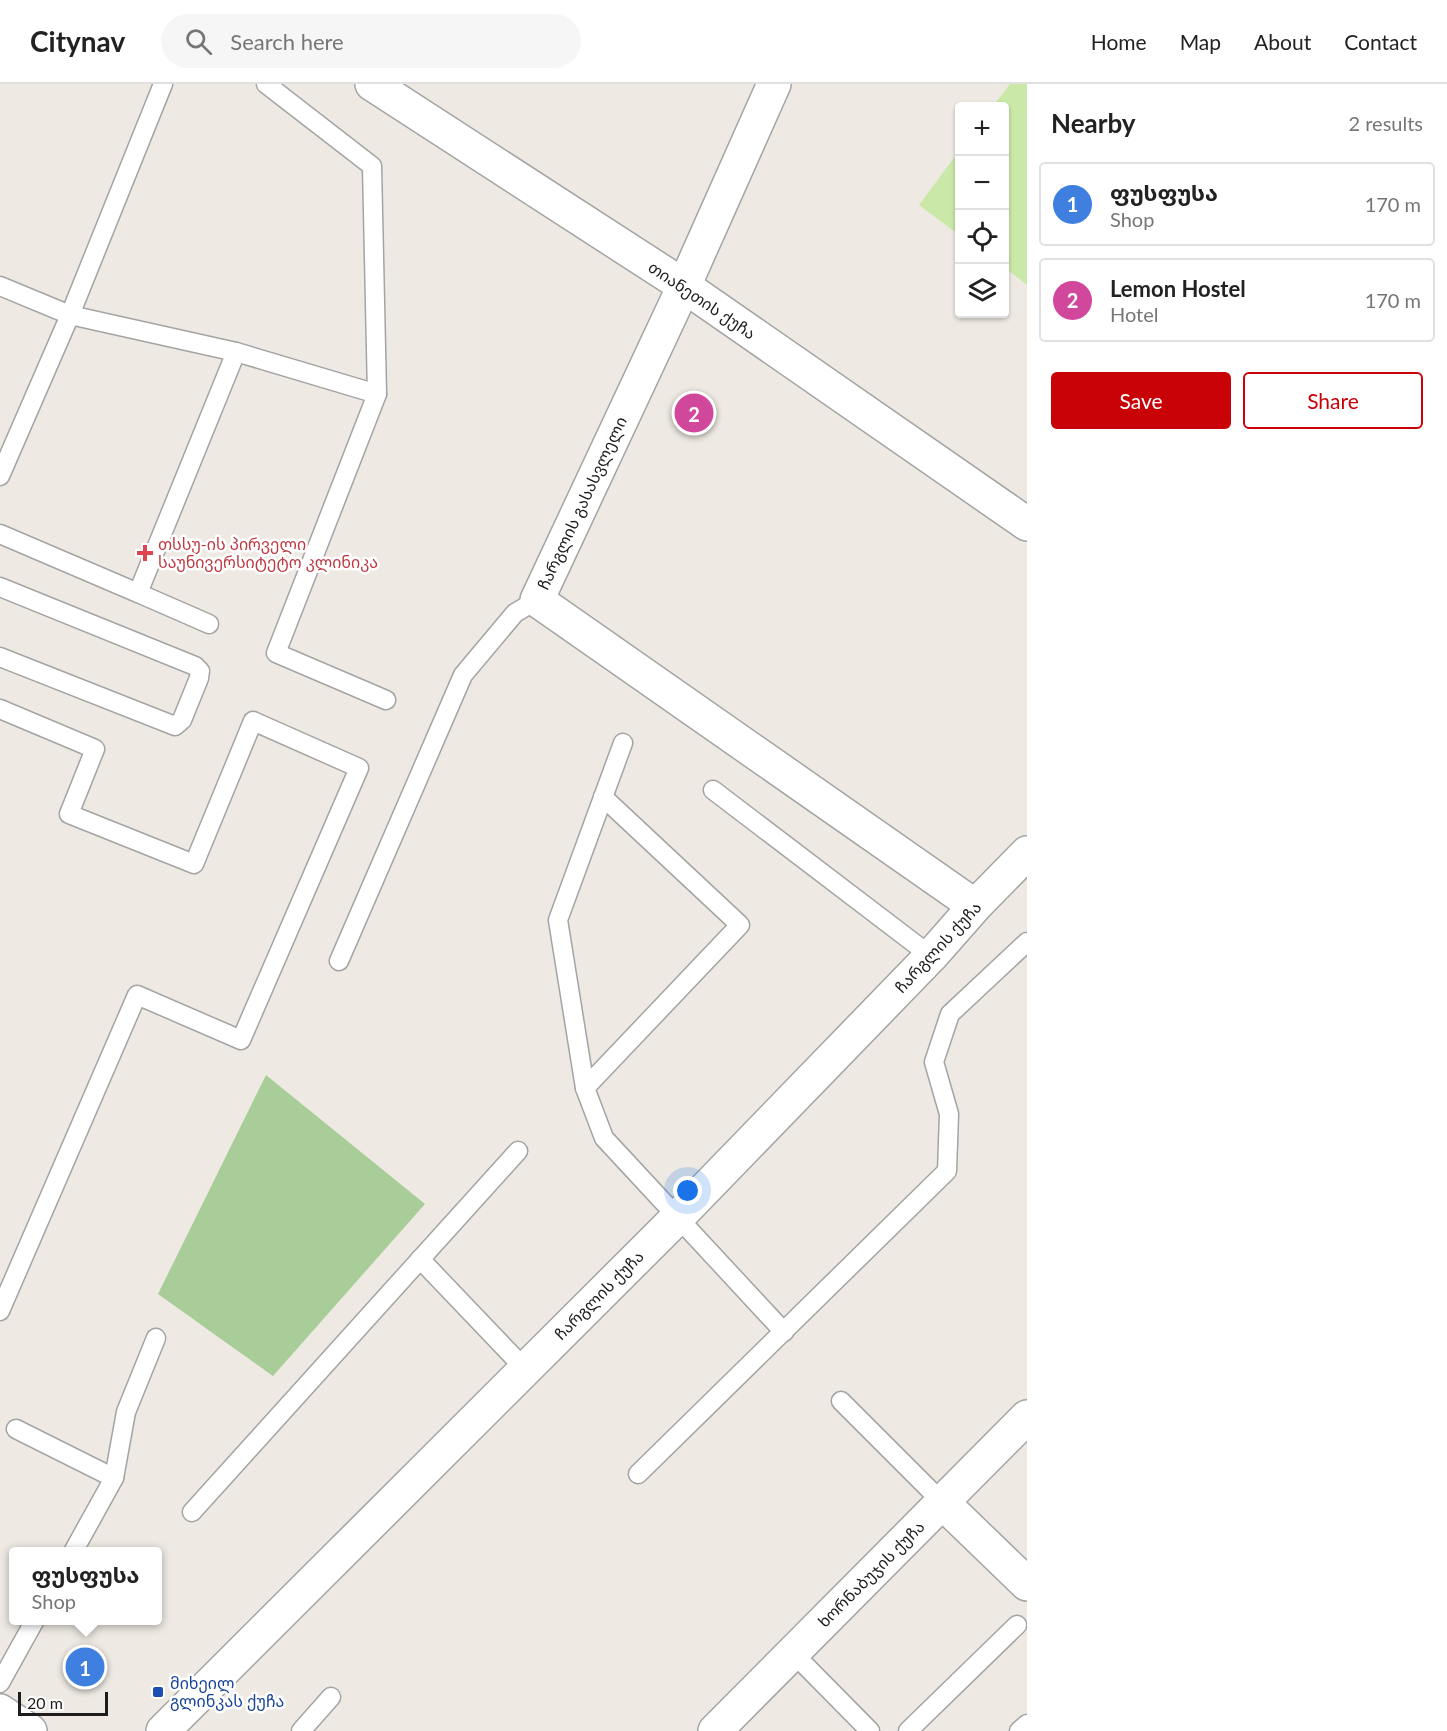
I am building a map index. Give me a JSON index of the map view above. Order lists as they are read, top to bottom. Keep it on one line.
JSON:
{"streets":{"street":["თიანეთის ქუჩა","ჩარგლის გასასვლელი","ჩარგლის ქუჩა","ხორნაბუჯის ქუჩა"]},"crossings":[["თიანეთის ქუჩა","ჩარგლის გასასვლელი"],["ჩარგლის გასასვლელი","ჩარგლის ქუჩა"]],"places":{"health":["თსსუ-ის პირველი საუნივერსიტეტო კლინიკა"],"transit":["მიხეილ გლინკას ქუჩა"]},"scale_bar":"20 m","page":{"header":"Citynav","search":"Search here","nav":["Home","Map","About","Contact"],"heading":["Nearby","2 results"],"map_buttons":["+","−"],"list":[{"mark":"1","name":"ფუსფუსა","note":"Shop","value":"170 m"},{"mark":"2","name":"Lemon Hostel","note":"Hotel","value":"170 m"}],"buttons":["Save","Share"],"pins":["2","1"],"popup":["ფუსფუსა","Shop"],"scale":"20 m"}}
